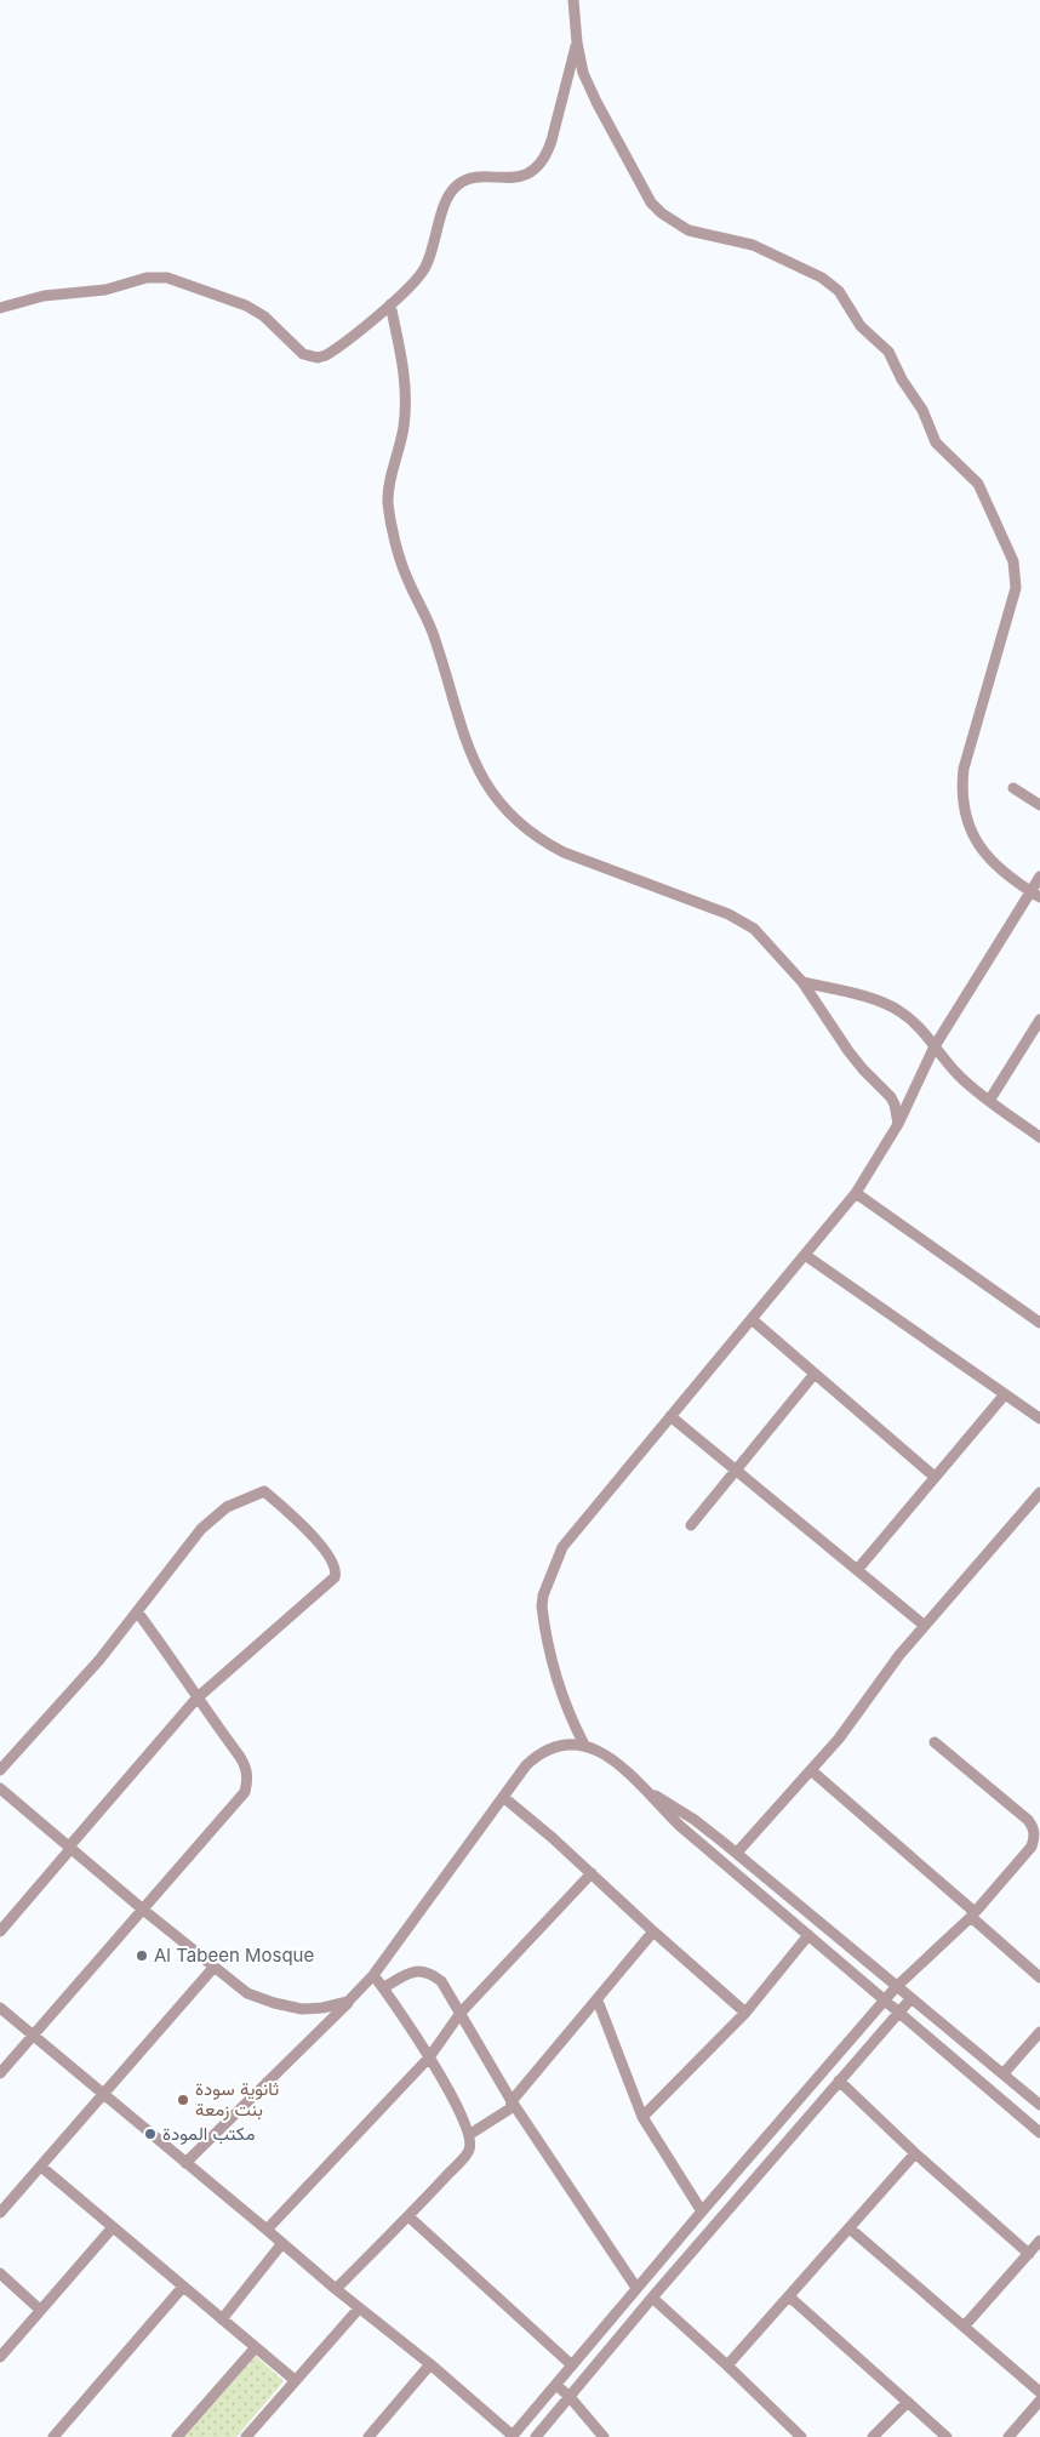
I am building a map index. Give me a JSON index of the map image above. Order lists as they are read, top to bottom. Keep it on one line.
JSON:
{"places":["Al Tabeen Mosque","ثانوية سودة بنت زمعة","مكتب المودة"]}
